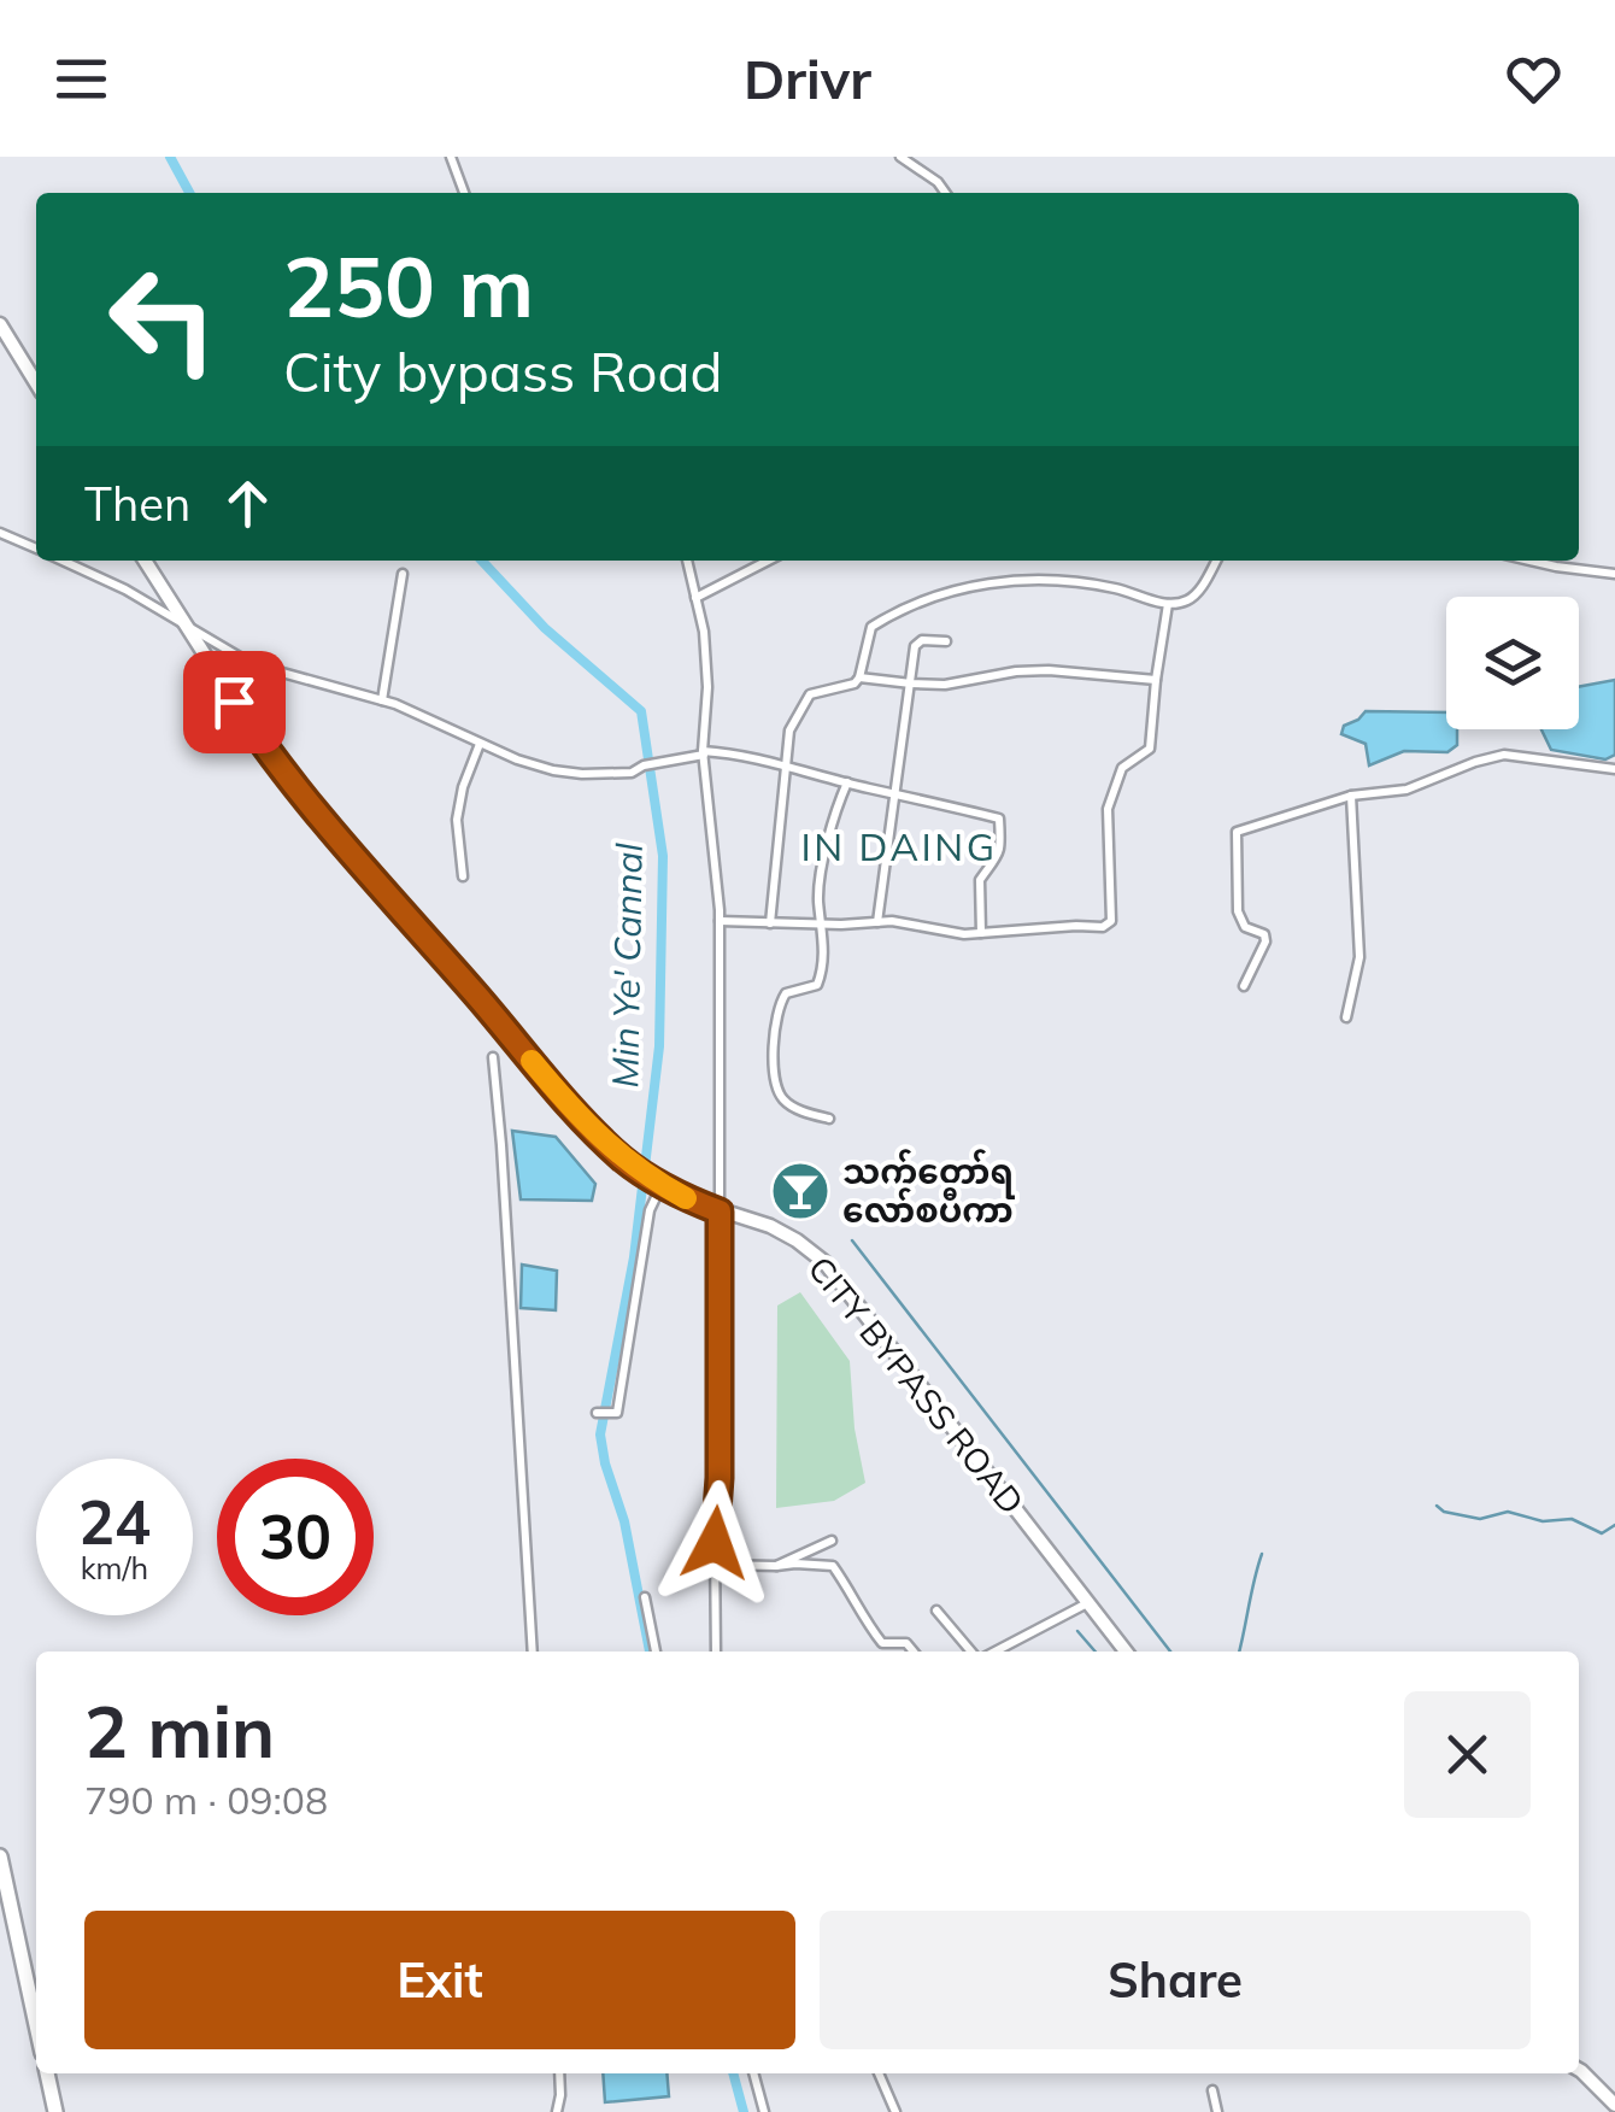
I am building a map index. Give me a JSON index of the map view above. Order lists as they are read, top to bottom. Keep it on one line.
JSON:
{"streets":{"main road":["CITY BYPASS ROAD"]},"districts":["IN DAING"],"water":["Min Ye' Cannal"],"places":{"bar":["သက်တော်ရ လော်စပီကာ"]},"page":{"header":"Drivr","turn":["250 m","City bypass Road"],"then":"Then","speed":"24 km/h","limit":"30","heading":["2 min","790 m · 09:08"],"buttons":["Exit","Share"]}}
